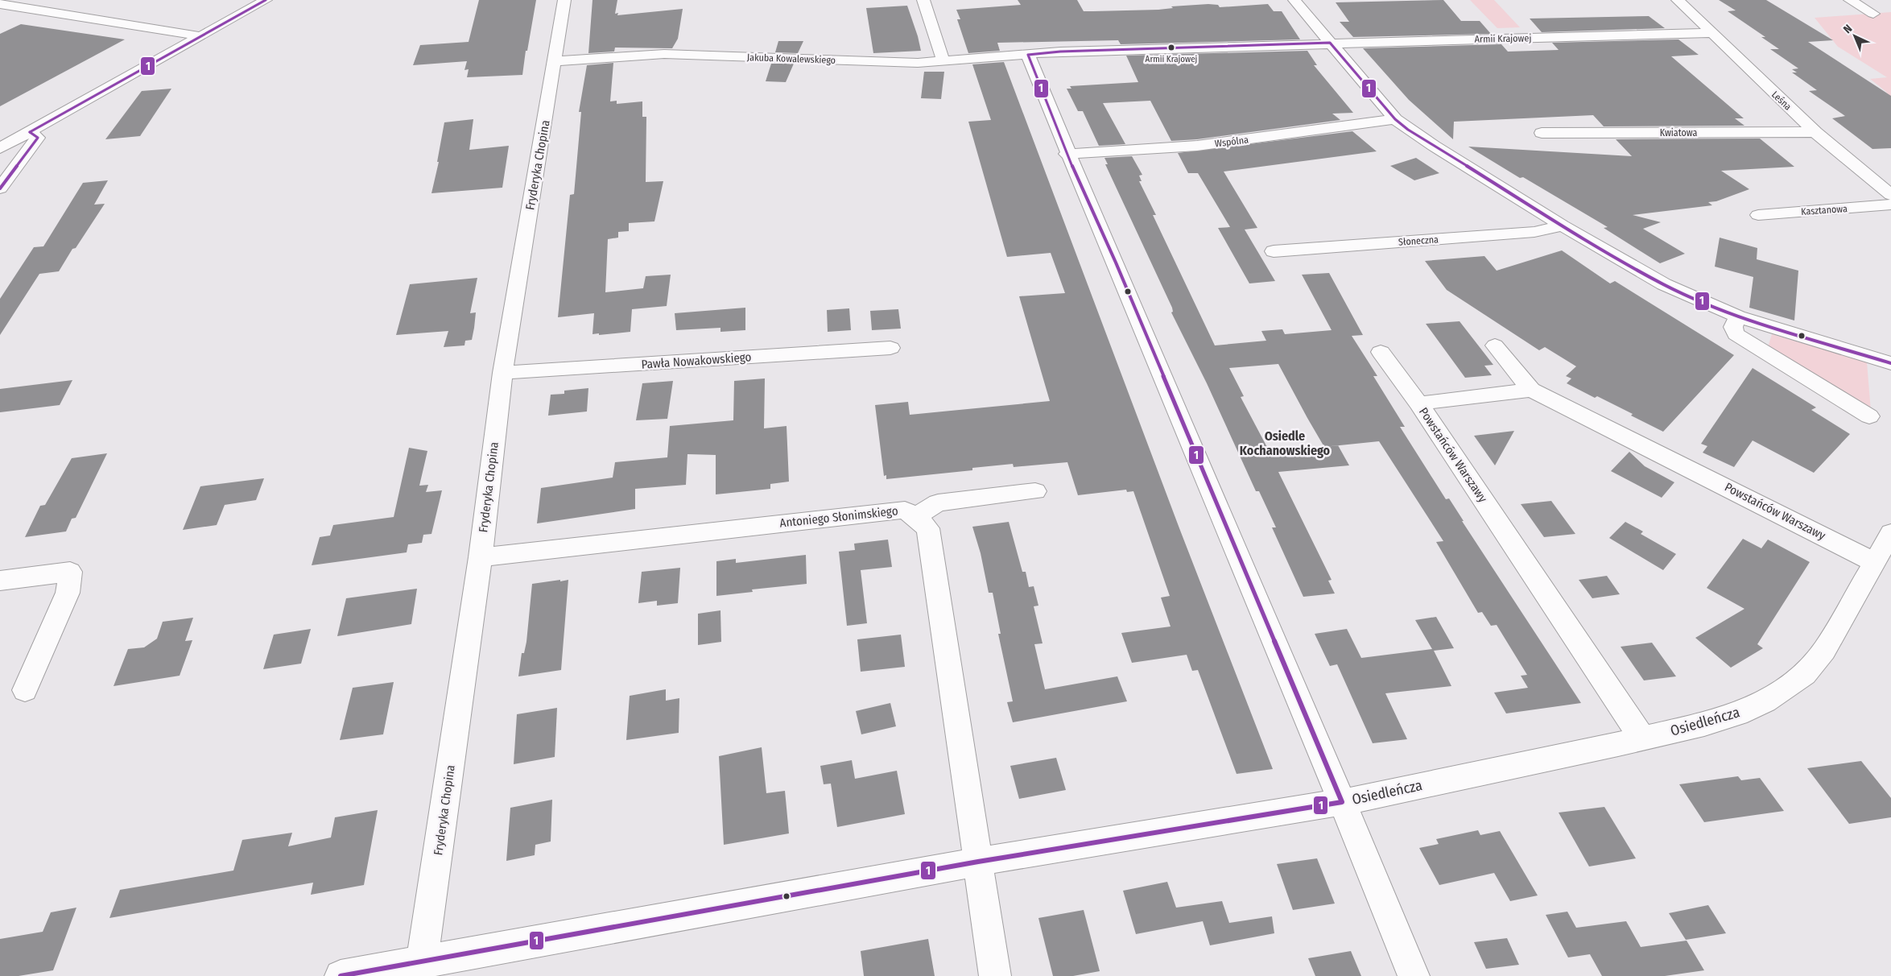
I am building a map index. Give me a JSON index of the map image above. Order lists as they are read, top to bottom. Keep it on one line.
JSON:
{"streets":{"street":["Armii Krajowej","Jakuba Kowalewskiego","Leśna","Kwiatowa","Wspólna","Fryderyka Chopina","Kasztanowa","Słoneczna","Pawła Nowakowskiego","Powstańców Warszawy","Antoniego Słonimskiego","Osiedleńcza"]},"crossings":[["Armii Krajowej","Jakuba Kowalewskiego"],["Armii Krajowej","Leśna"],["Jakuba Kowalewskiego","Fryderyka Chopina"],["Leśna","Kwiatowa"],["Fryderyka Chopina","Pawła Nowakowskiego"],["Fryderyka Chopina","Antoniego Słonimskiego"],["Fryderyka Chopina","Osiedleńcza"],["Powstańców Warszawy","Osiedleńcza"],["Antoniego Słonimskiego","Osiedleńcza"]],"districts":["Osiedle Kochanowskiego"],"places":["Armii Krajowej"],"lines":["transit line 1"],"north":"top left"}
